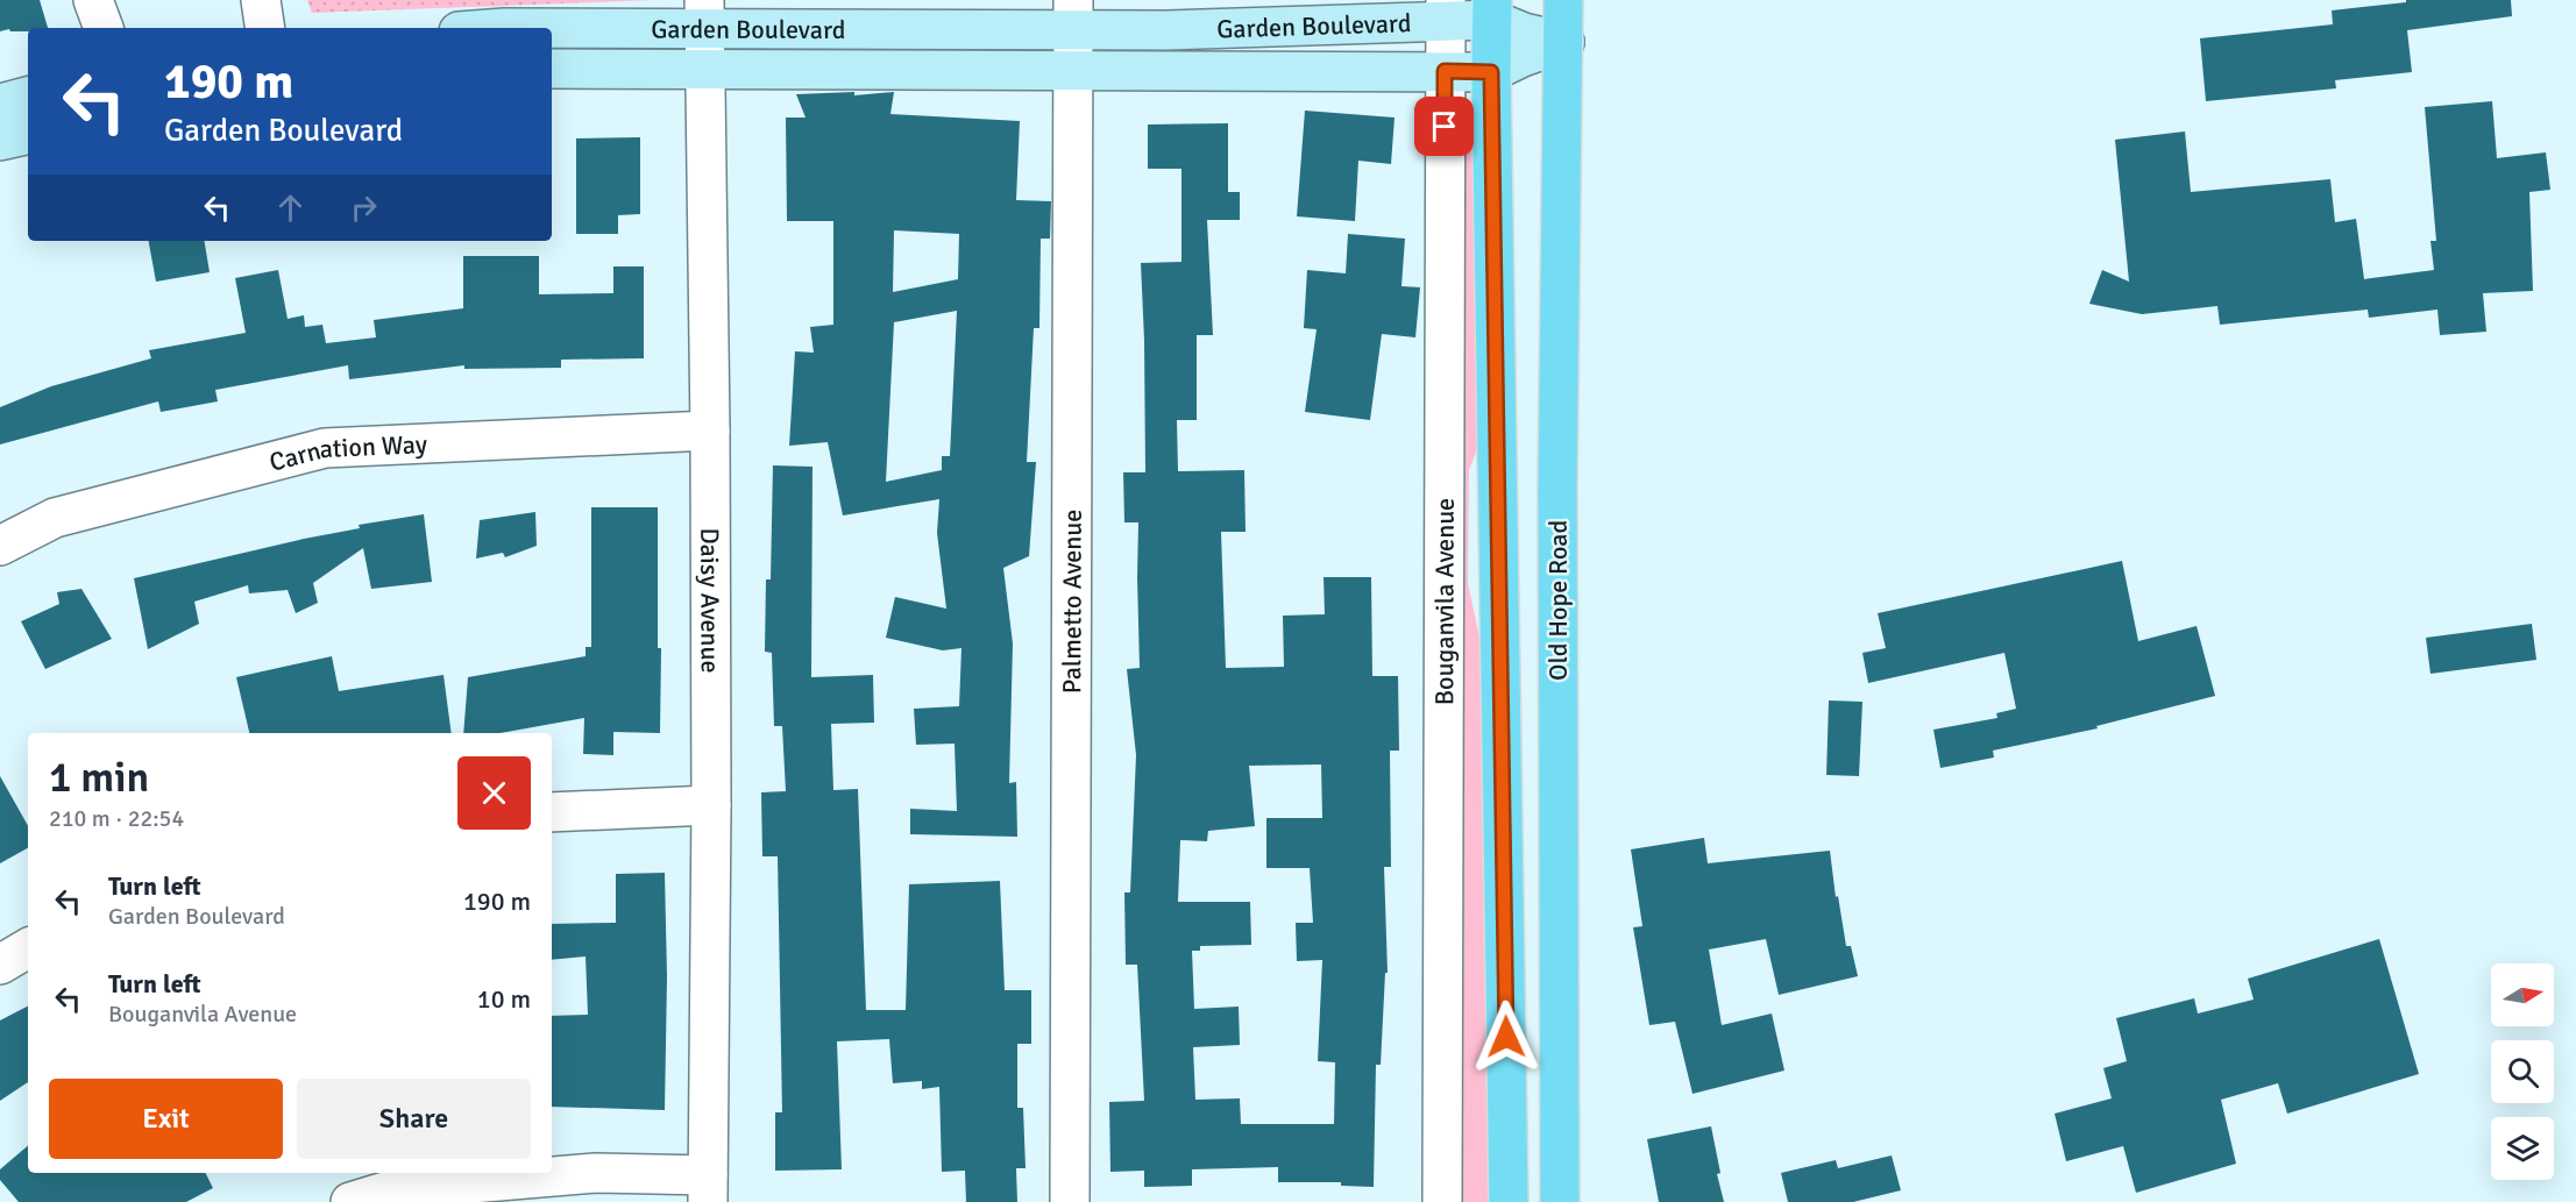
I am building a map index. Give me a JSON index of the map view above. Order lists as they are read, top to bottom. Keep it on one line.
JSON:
{"streets":{"main road":["Old Hope Road"],"street":["Garden Boulevard","Carnation Way","Daisy Avenue","Palmetto Avenue","Bouganvila Avenue"]},"crossings":[["Garden Boulevard","Daisy Avenue"],["Garden Boulevard","Palmetto Avenue"],["Garden Boulevard","Bouganvila Avenue"],["Garden Boulevard","Old Hope Road"],["Carnation Way","Daisy Avenue"]],"north":"right","page":{"turn":["190 m","Garden Boulevard"],"heading":["1 min","210 m · 22:54"],"list":[{"name":"Turn left","note":"Garden Boulevard","value":"190 m"},{"name":"Turn left","note":"Bouganvila Avenue","value":"10 m"}],"buttons":["Exit","Share"]}}
